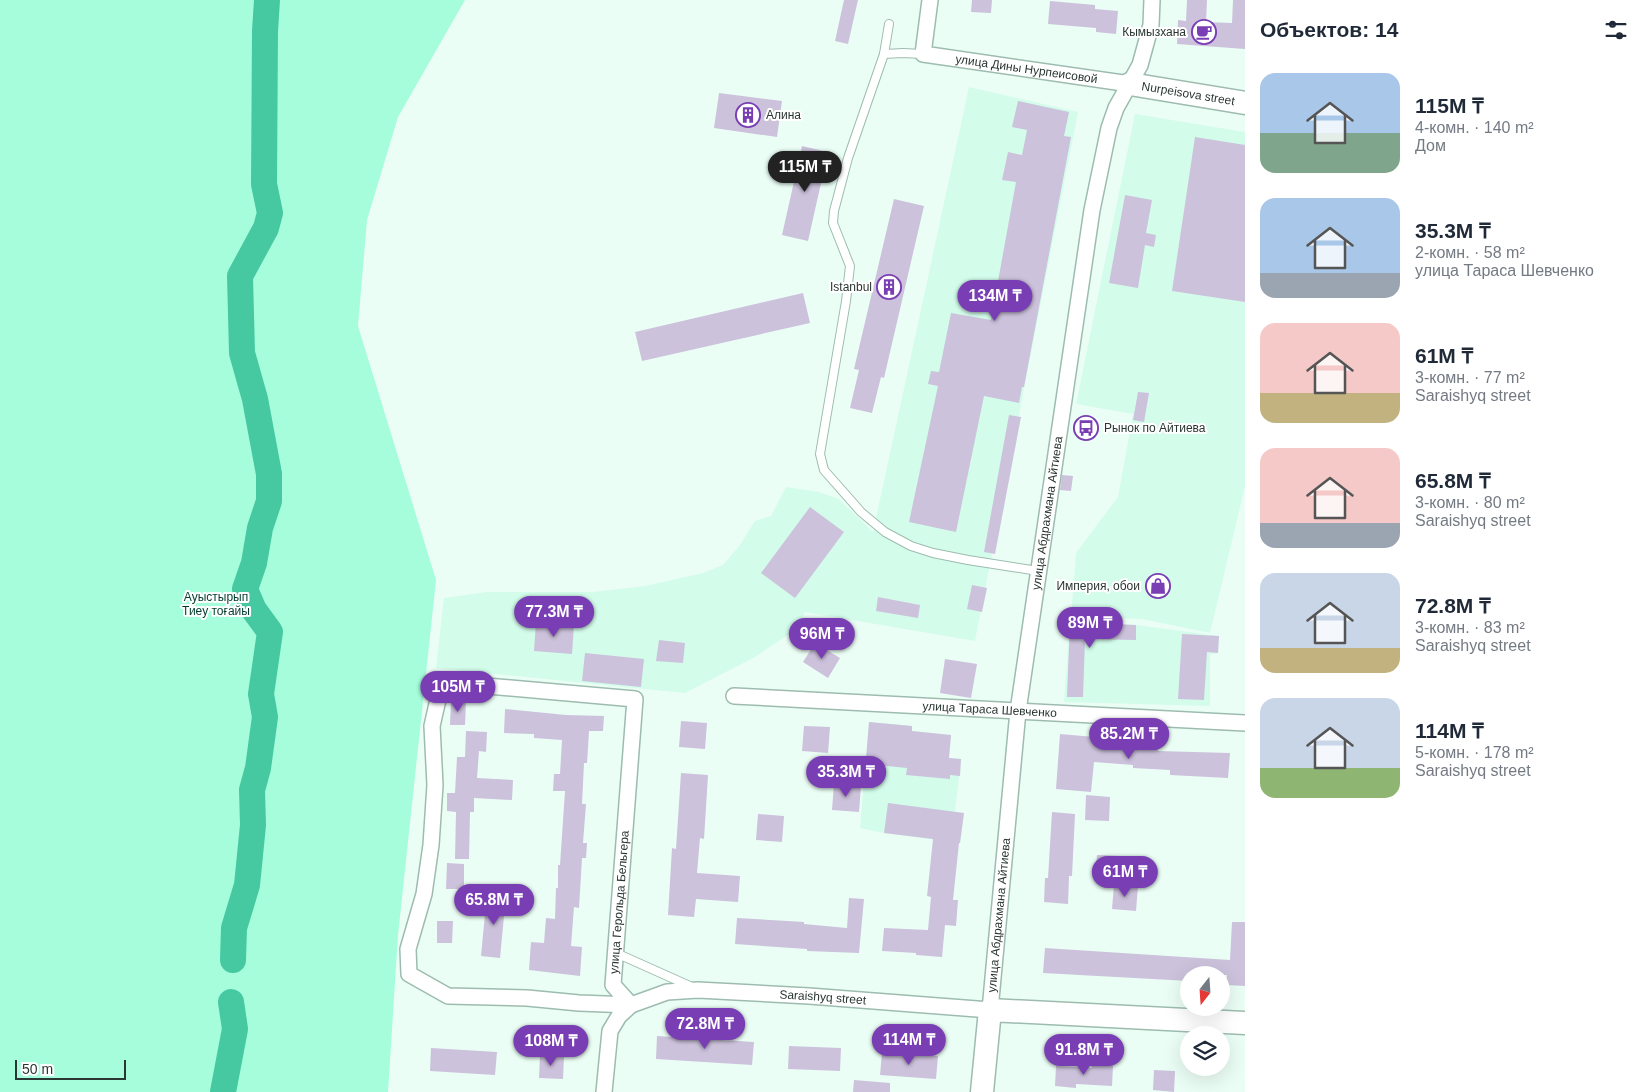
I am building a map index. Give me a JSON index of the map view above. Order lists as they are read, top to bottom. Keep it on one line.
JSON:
{"streets":{"street":["улица Дины Нурпеисовой","Nurpeisova street","улица Абдрахмана Айтиева","улица Тараса Шевченко","улица Герольда Бельгера","Saraishyq street"]},"crossings":[["улица Дины Нурпеисовой","Nurpeisova street"],["улица Дины Нурпеисовой","улица Абдрахмана Айтиева"],["Nurpeisova street","улица Абдрахмана Айтиева"],["улица Абдрахмана Айтиева","улица Тараса Шевченко"],["улица Абдрахмана Айтиева","Saraishyq street"],["улица Герольда Бельгера","Saraishyq street"]],"parks":["Ауыстырып Тиеу тоғайы"],"places":{"cafe":["Кымызхана"],"building":["Алина","Istanbul"],"bus stop":["Рынок по Айтиева"],"shop":["Империя, обои"]},"scale_bar":"50 m","north":"bottom","page":{"heading":"Объектов: 14","list":[{"name":"115M ₸","note":"4-комн. · 140 m² · Дом"},{"name":"35.3M ₸","note":"2-комн. · 58 m² · улица Тараса Шевченко"},{"name":"61M ₸","note":"3-комн. · 77 m² · Saraishyq street"},{"name":"65.8M ₸","note":"3-комн. · 80 m² · Saraishyq street"},{"name":"72.8M ₸","note":"3-комн. · 83 m² · Saraishyq street"},{"name":"114M ₸","note":"5-комн. · 178 m² · Saraishyq street"}],"price":["115M ₸","134M ₸","77.3M ₸","89M ₸","96M ₸","105M ₸","85.2M ₸","35.3M ₸","61M ₸","65.8M ₸","72.8M ₸","114M ₸","108M ₸","91.8M ₸"],"scale":"50 m"}}
